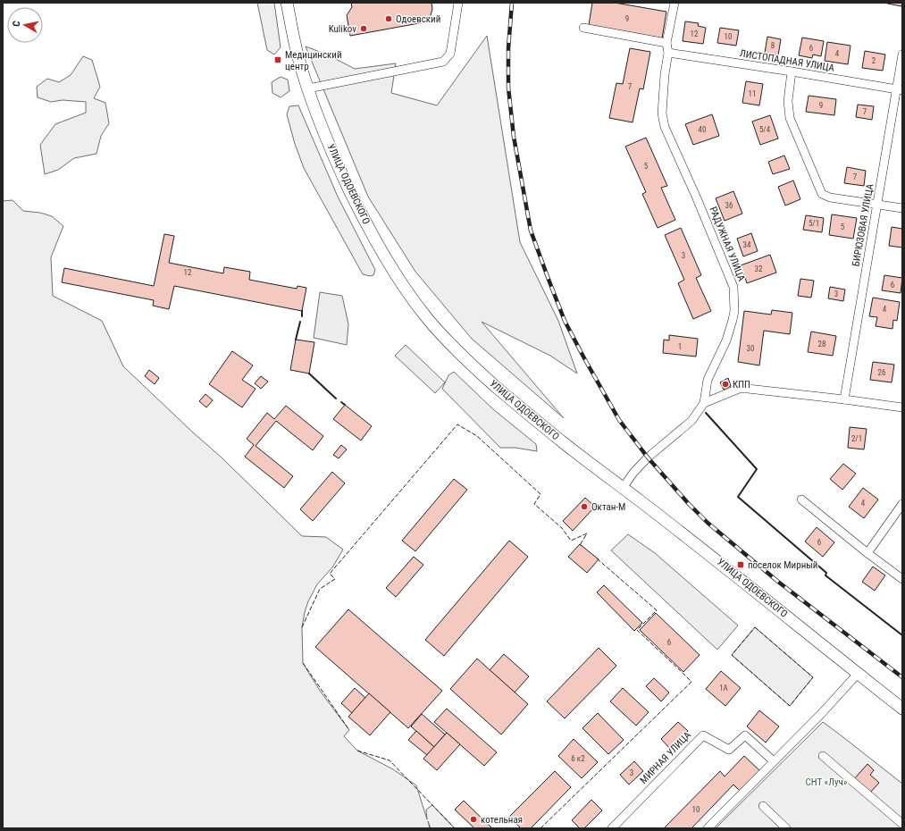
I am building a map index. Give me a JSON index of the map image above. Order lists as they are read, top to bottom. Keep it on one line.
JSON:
{"streets":{"street":["ЛИСТОПАДНАЯ УЛИЦА","УЛИЦА ОДОЕВСКОГО","БИРЮЗОВАЯ УЛИЦА","РАДУЖНАЯ УЛИЦА","МИРНАЯ УЛИЦА"]},"crossings":[["ЛИСТОПАДНАЯ УЛИЦА","БИРЮЗОВАЯ УЛИЦА"],["ЛИСТОПАДНАЯ УЛИЦА","РАДУЖНАЯ УЛИЦА"]],"parks":["СНТ «Луч»"],"places":{"other":["Одоевский","Kulikov","КПП","Октан-М","котельная"],"transit":["Медицинский центр","поселок Мирный"]},"house_numbers":["9","12","10","8","6","4","2","7","11","9","7","40","5/4","5","7","36","5/1","5","34","3","32","12","6","3","4","28","1","30","26","2/1","4","6","6","1А","6 к2","3","10"],"north":"left"}
